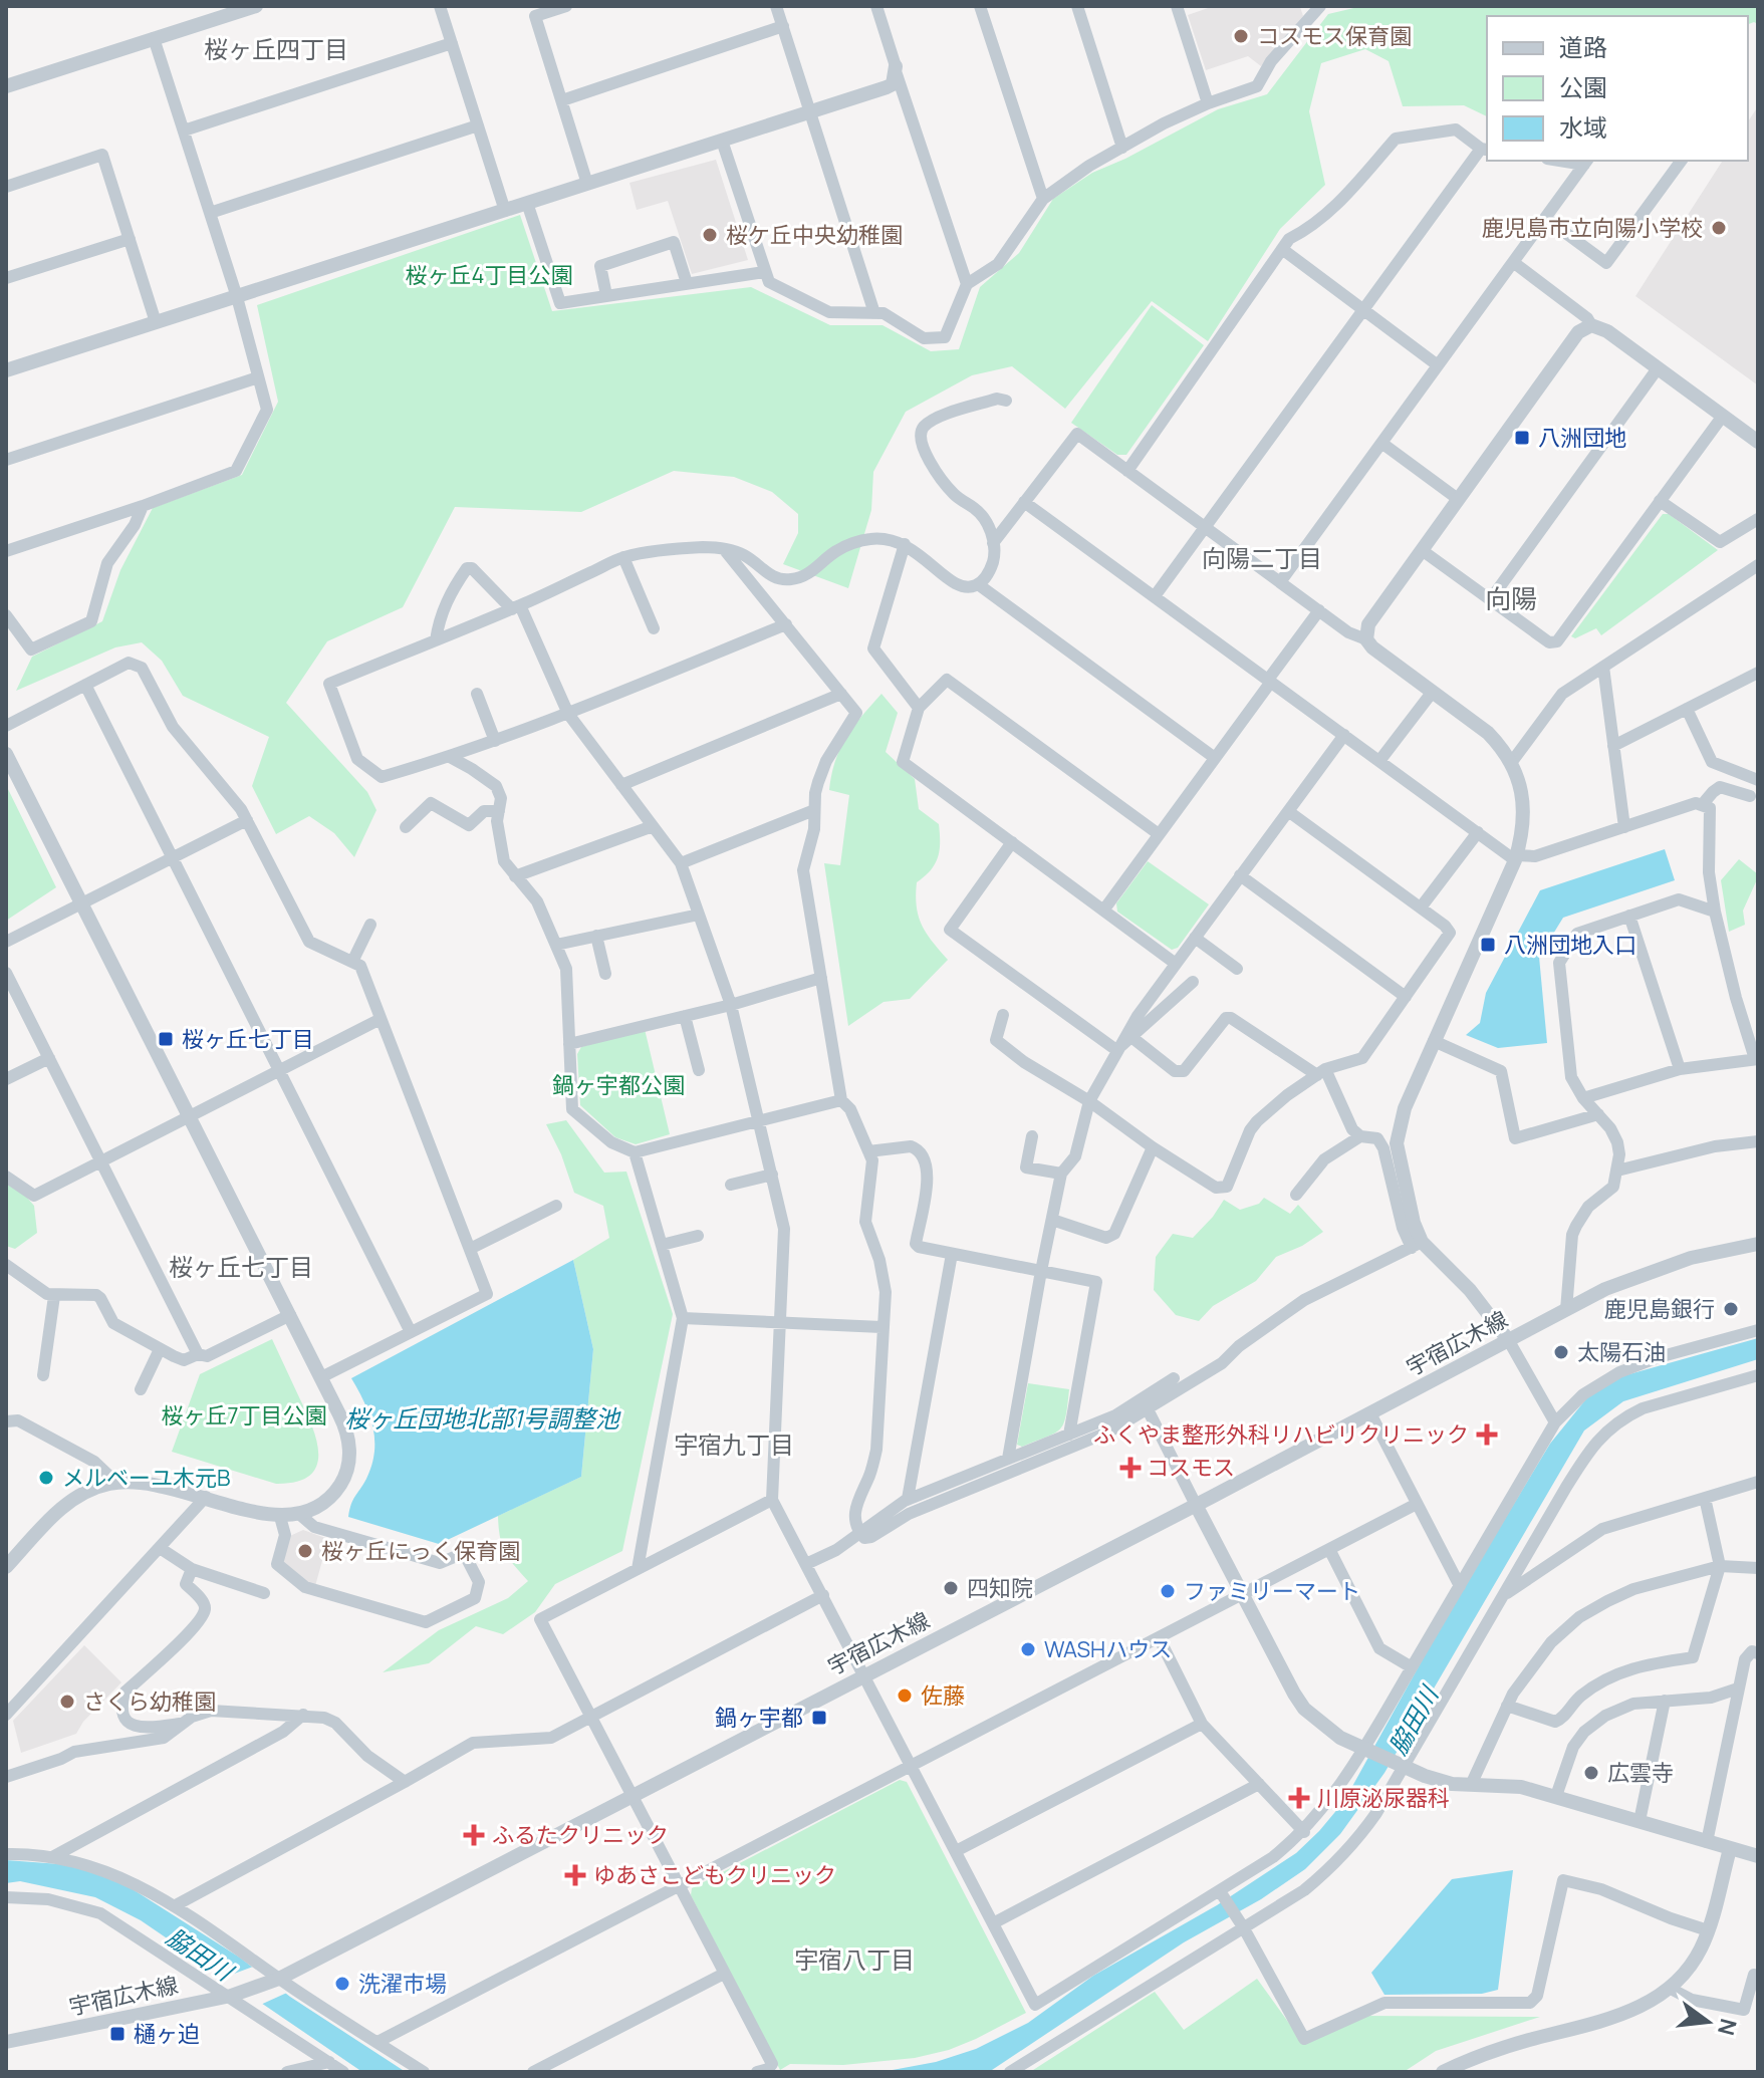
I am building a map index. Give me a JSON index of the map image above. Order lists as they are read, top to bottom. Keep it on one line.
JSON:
{"streets":{"street":["宇宿広木線"]},"districts":["桜ヶ丘四丁目","向陽二丁目","向陽","桜ヶ丘七丁目","宇宿九丁目","宇宿八丁目"],"water":["桜ヶ丘団地北部1号調整池","脇田川"],"parks":["桜ヶ丘4丁目公園","鍋ヶ宇都公園","桜ヶ丘7丁目公園"],"places":{"other":["コスモス保育園","鹿児島市立向陽小学校","桜ケ丘中央幼稚園","鹿児島銀行","太陽石油","メルベーユ木元B","桜ヶ丘にっく保育園","四知院","ファミリーマート","WASHハウス","佐藤","さくら幼稚園","広雲寺","洗濯市場"],"transit":["八洲団地","八洲団地入口","桜ヶ丘七丁目","鍋ヶ宇都","樋ヶ迫"],"health":["ふくやま整形外科リハビリクリニック","コスモス","川原泌尿器科","ふるたクリニック","ゆあさこどもクリニック"]},"legend":["道路","公園","水域"],"north":"right"}
